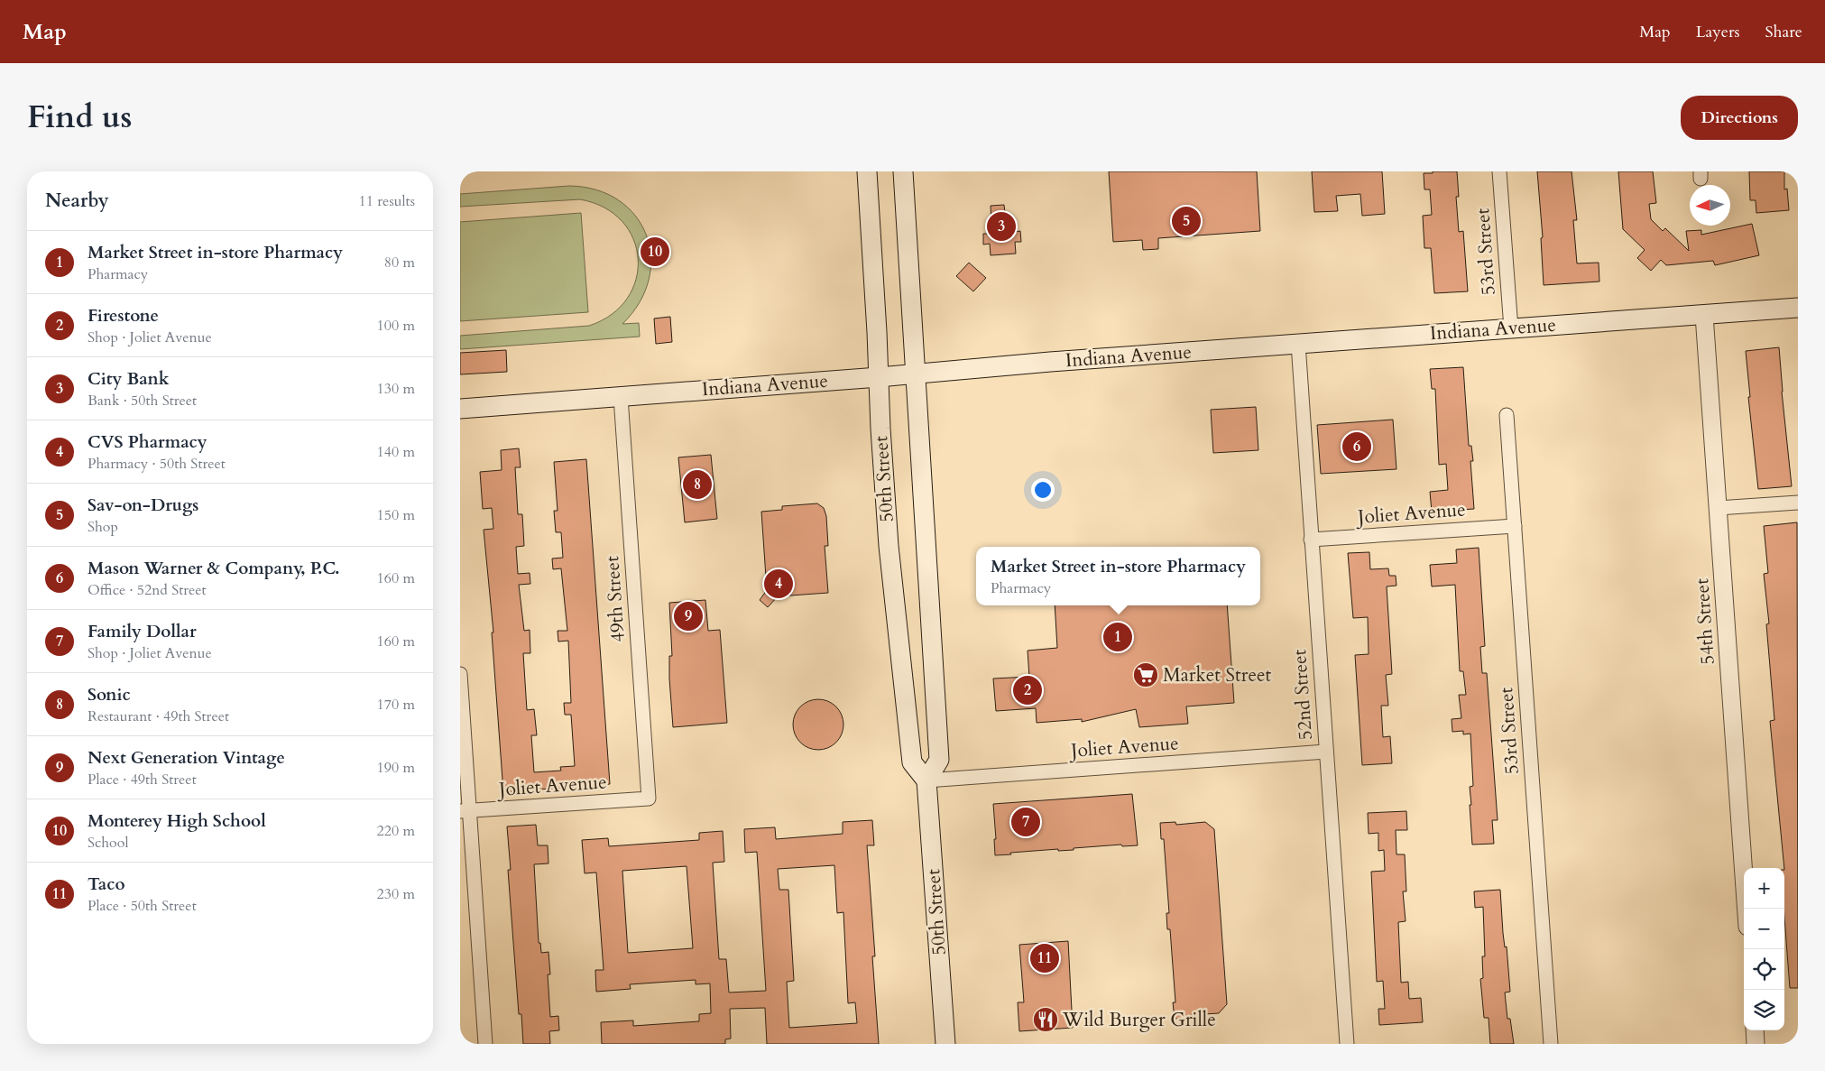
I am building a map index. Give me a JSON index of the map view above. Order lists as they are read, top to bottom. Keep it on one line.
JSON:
{"streets":{"main road":["Indiana Avenue","50th Street"],"street":["53rd Street","Joliet Avenue","49th Street","54th Street","52nd Street"]},"crossings":[["53rd Street","Indiana Avenue"],["53rd Street","Joliet Avenue"],["Indiana Avenue","50th Street"],["Indiana Avenue","49th Street"],["Indiana Avenue","54th Street"],["Indiana Avenue","52nd Street"],["50th Street","Joliet Avenue"],["Joliet Avenue","49th Street"],["Joliet Avenue","52nd Street"]],"places":{"supermarket":["Market Street"],"restaurant":["Wild Burger Grille"]},"north":"left","page":{"header":"Map","nav":["Map","Layers","Share"],"title":"Find us","buttons":"Directions","heading":["Nearby","11 results"],"pins":["5","3","10","6","8","4","9","1","2","7","11"],"list":[{"mark":"1","name":"Market Street in-store Pharmacy","note":"Pharmacy","value":"80 m"},{"mark":"2","name":"Firestone","note":"Shop · Joliet Avenue","value":"100 m"},{"mark":"3","name":"City Bank","note":"Bank · 50th Street","value":"130 m"},{"mark":"4","name":"CVS Pharmacy","note":"Pharmacy · 50th Street","value":"140 m"},{"mark":"5","name":"Sav-on-Drugs","note":"Shop","value":"150 m"},{"mark":"6","name":"Mason Warner & Company, P.C.","note":"Office · 52nd Street","value":"160 m"},{"mark":"7","name":"Family Dollar","note":"Shop · Joliet Avenue","value":"160 m"},{"mark":"8","name":"Sonic","note":"Restaurant · 49th Street","value":"170 m"},{"mark":"9","name":"Next Generation Vintage","note":"Place · 49th Street","value":"190 m"},{"mark":"10","name":"Monterey High School","note":"School","value":"220 m"},{"mark":"11","name":"Taco","note":"Place · 50th Street","value":"230 m"}],"popup":["Market Street in-store Pharmacy","Pharmacy"],"map_buttons":["+","−"]}}
